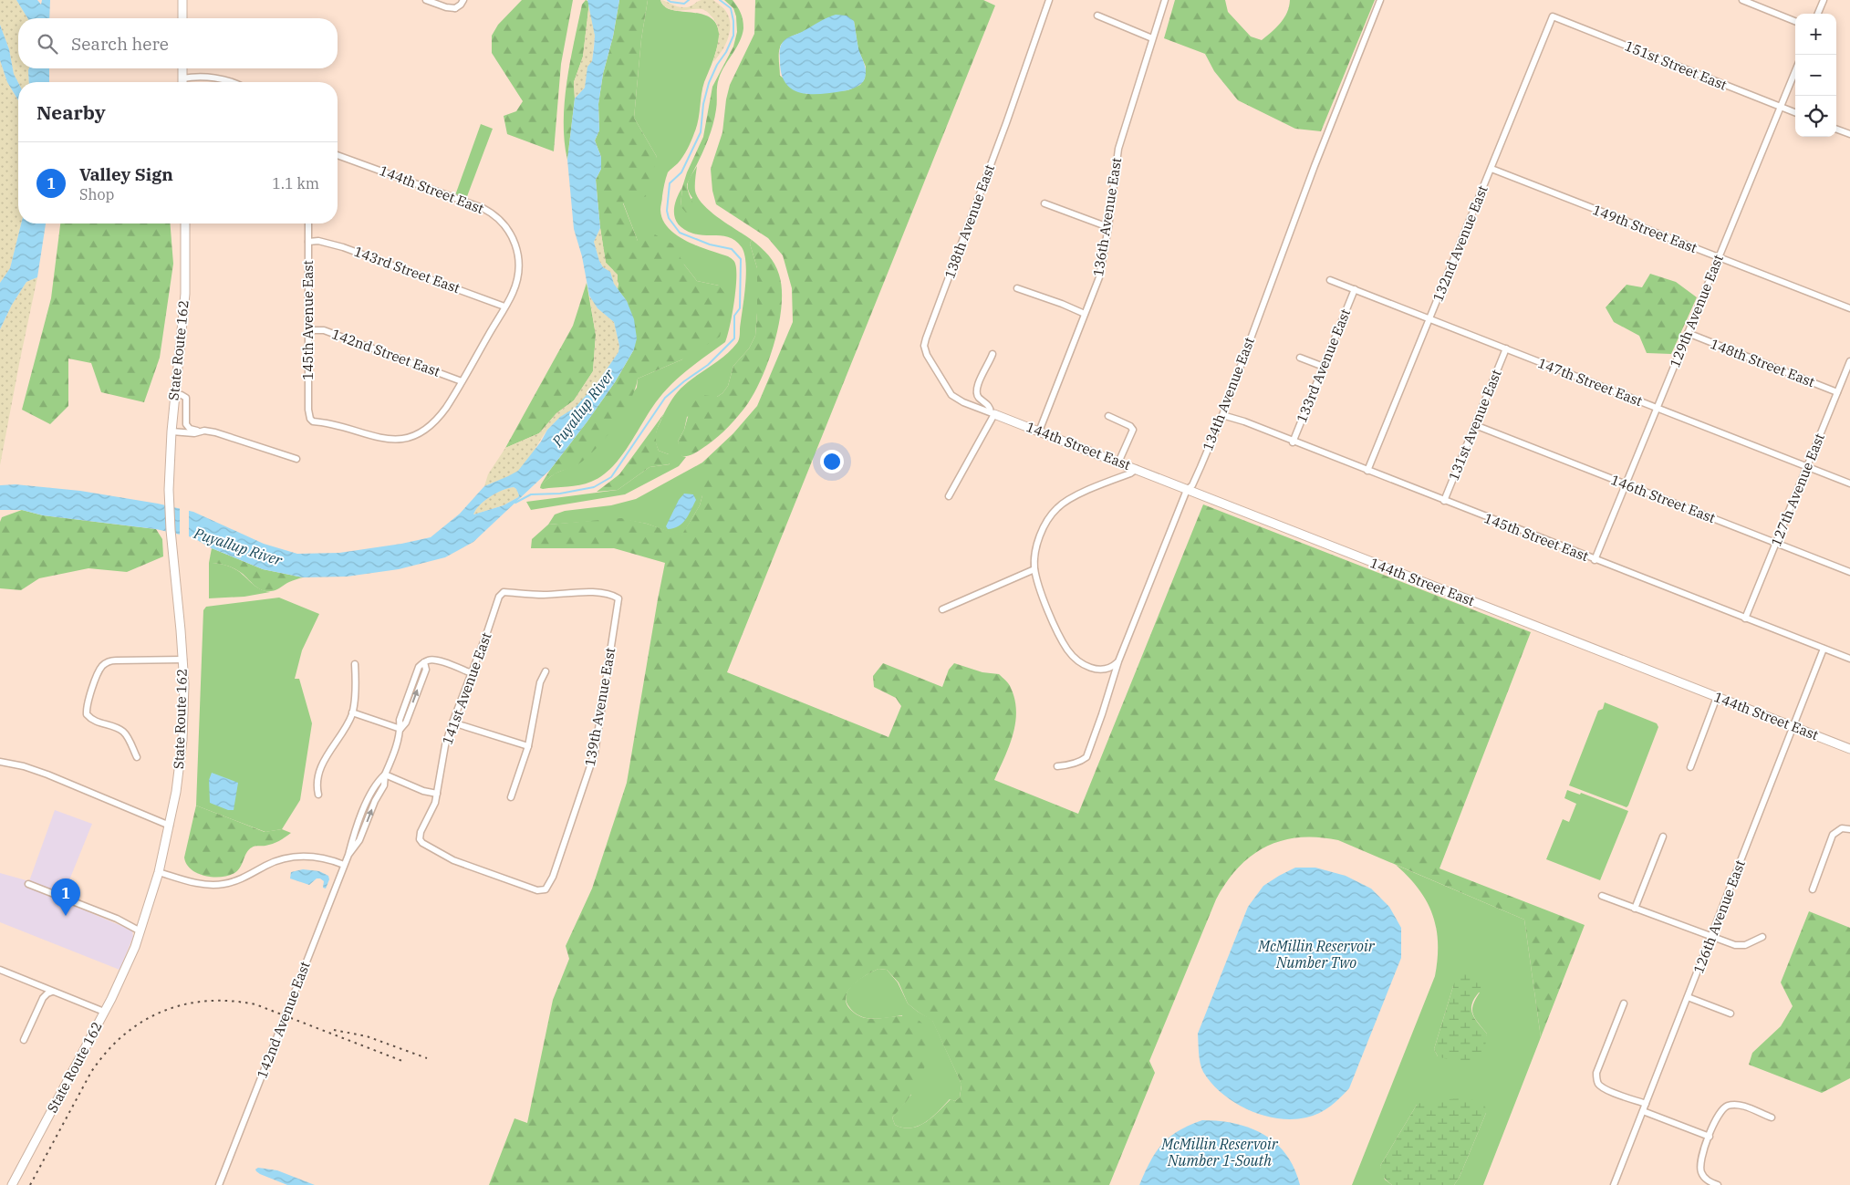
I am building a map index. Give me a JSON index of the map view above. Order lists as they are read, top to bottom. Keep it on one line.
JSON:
{"streets":{"main road":["144th Street East","State Route 162"],"street":["151st Street East","136th Avenue East","138th Avenue East","149th Street East","132nd Avenue East","143rd Street East","129th Avenue East","145th Avenue East","142nd Street East","148th Street East","133rd Avenue East","147th Street East","134th Avenue East","131st Avenue East","127th Avenue East","146th Street East","145th Street East","141st Avenue East","139th Avenue East","126th Avenue East","142nd Avenue East"]},"crossings":[["151st Street East","132nd Avenue East"],["151st Street East","129th Avenue East"],["144th Street East","136th Avenue East"],["144th Street East","138th Avenue East"],["144th Street East","143rd Street East"],["144th Street East","145th Avenue East"],["144th Street East","142nd Street East"],["144th Street East","134th Avenue East"],["144th Street East","126th Avenue East"],["149th Street East","132nd Avenue East"],["149th Street East","129th Avenue East"],["132nd Avenue East","147th Street East"],["132nd Avenue East","145th Street East"],["143rd Street East","145th Avenue East"],["129th Avenue East","148th Street East"],["129th Avenue East","147th Street East"],["129th Avenue East","146th Street East"],["129th Avenue East","145th Street East"],["145th Avenue East","142nd Street East"],["148th Street East","127th Avenue East"],["133rd Avenue East","147th Street East"],["133rd Avenue East","145th Street East"],["147th Street East","131st Avenue East"],["147th Street East","127th Avenue East"],["134th Avenue East","145th Street East"],["131st Avenue East","146th Street East"],["131st Avenue East","145th Street East"],["127th Avenue East","146th Street East"],["127th Avenue East","145th Street East"],["145th Street East","126th Avenue East"],["141st Avenue East","139th Avenue East"],["141st Avenue East","142nd Avenue East"]],"water":["Puyallup River","McMillin Reservoir Number Two","McMillin Reservoir Number 1-South"],"page":{"map_buttons":["+","−"],"search":"Search here","heading":"Nearby","list":[{"mark":"1","name":"Valley Sign","note":"Shop","value":"1.1 km"}],"pins":"1"}}
